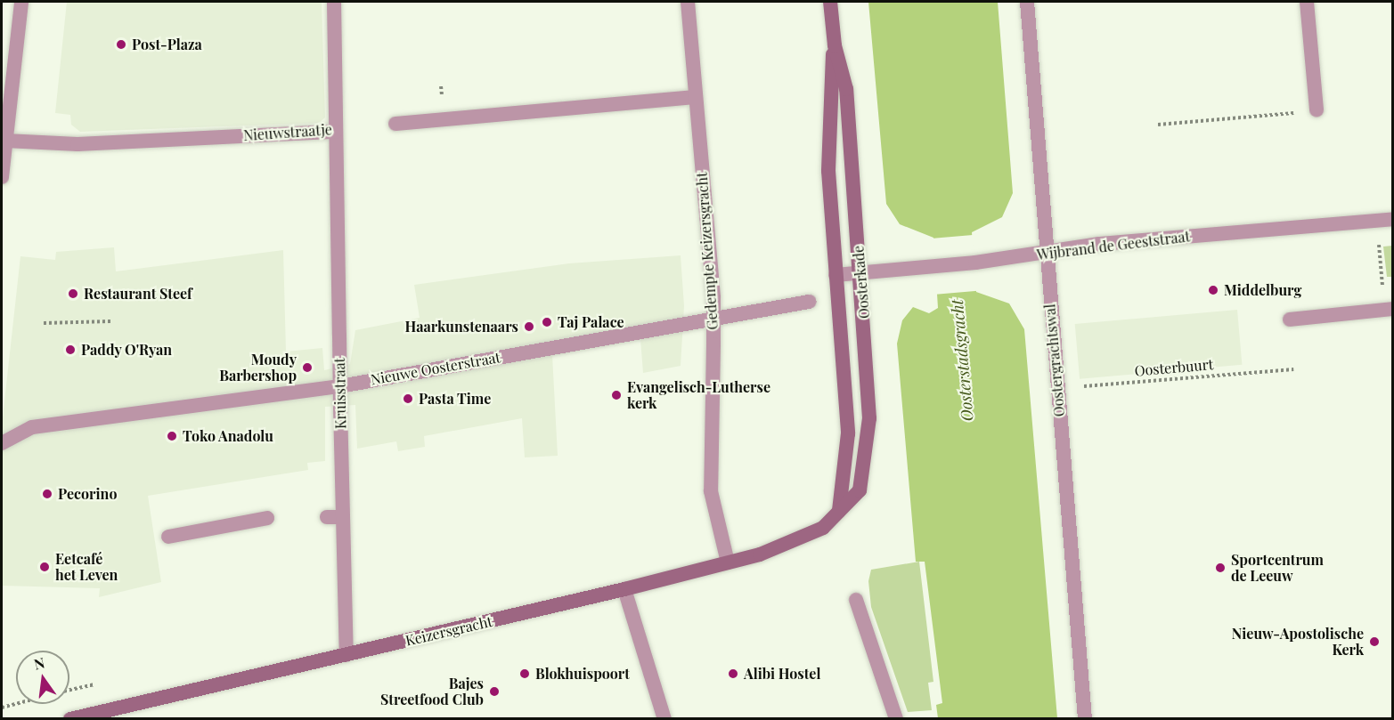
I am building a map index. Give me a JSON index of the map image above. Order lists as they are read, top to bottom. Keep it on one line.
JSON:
{"streets":{"main road":["Oosterkade","Keizersgracht"],"street":["Nieuwstraatje","Wijbrand de Geeststraat","Gedempte Keizersgracht","Oostergrachtswal","Nieuwe Oosterstraat","Kruisstraat"],"path":["Oosterbuurt"]},"crossings":[["Nieuwstraatje","Kruisstraat"],["Wijbrand de Geeststraat","Oosterkade"],["Wijbrand de Geeststraat","Oostergrachtswal"],["Gedempte Keizersgracht","Nieuwe Oosterstraat"],["Gedempte Keizersgracht","Keizersgracht"],["Oosterkade","Keizersgracht"],["Oostergrachtswal","Oosterbuurt"],["Nieuwe Oosterstraat","Kruisstraat"],["Kruisstraat","Keizersgracht"]],"water":["Oosterstadsgracht"],"places":["Post-Plaza","Middelburg","Restaurant Steef","Taj Palace","Haarkunstenaars","Paddy O'Ryan","Moudy Barbershop","Evangelisch-Lutherse kerk","Pasta Time","Toko Anadolu","Pecorino","Eetcafé het Leven","Sportcentrum de Leeuw","Nieuw-Apostolische Kerk","Blokhuispoort","Alibi Hostel","Bajes Streetfood Club"],"north":"top"}
